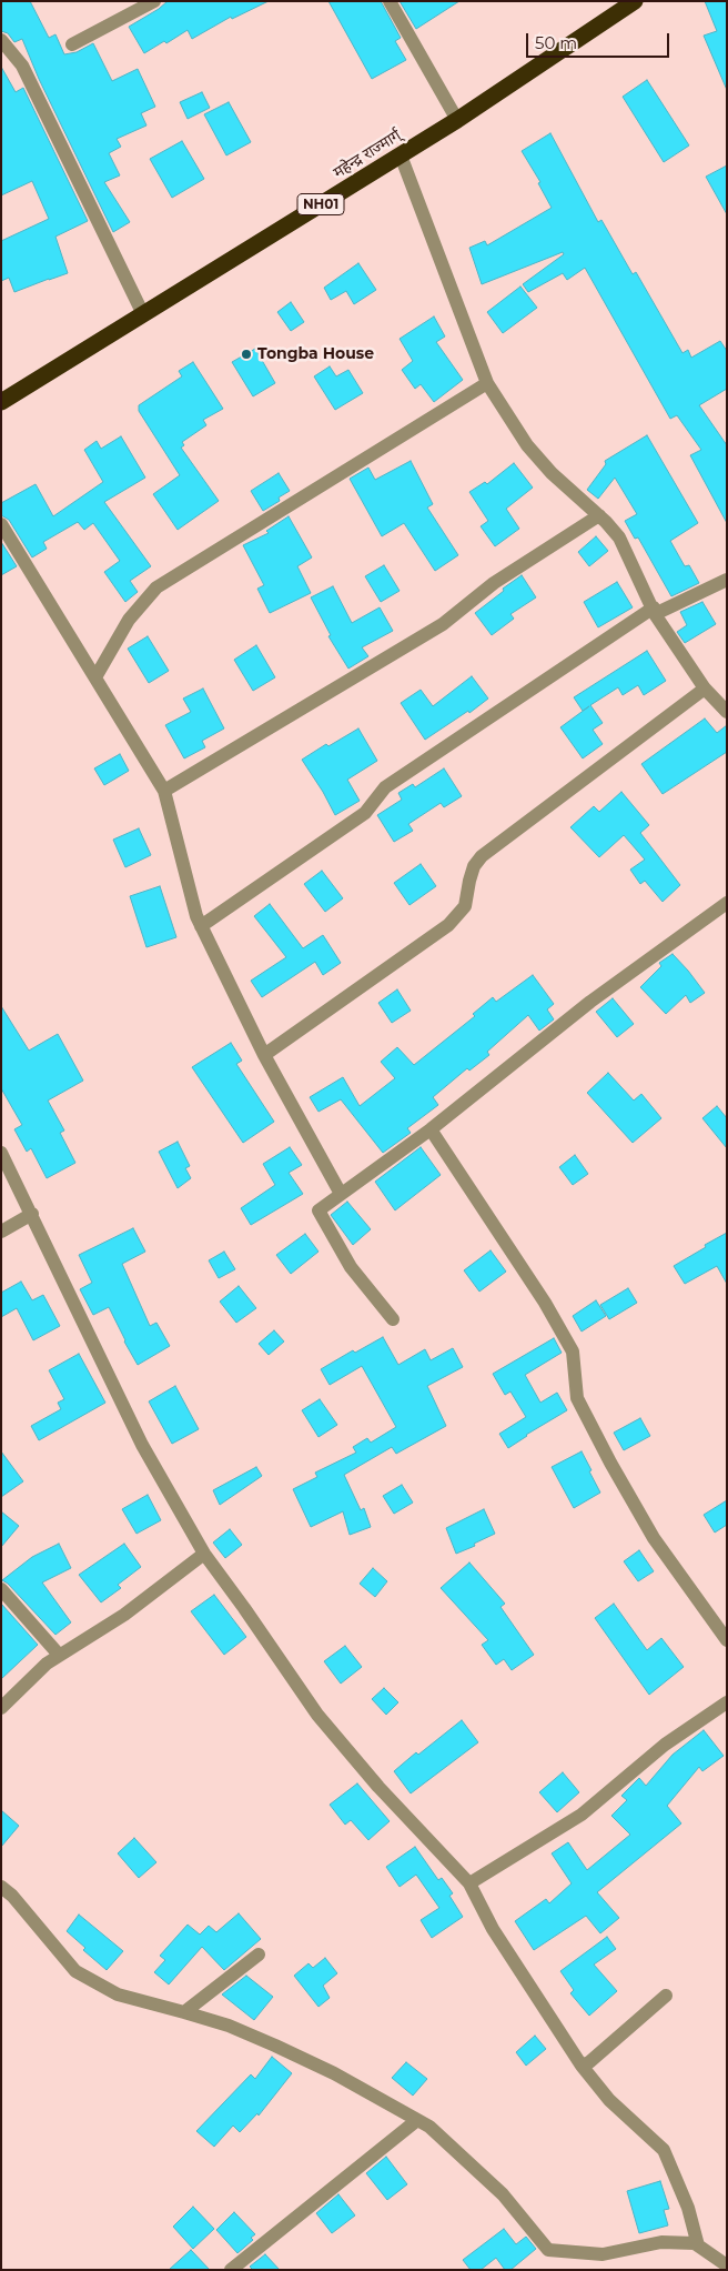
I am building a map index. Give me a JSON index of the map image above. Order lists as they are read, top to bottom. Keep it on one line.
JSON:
{"streets":{"highway":["महेन्द्र राज्मार्ग्","NH01"]},"places":["Tongba House"],"scale_bar":"50 m"}
